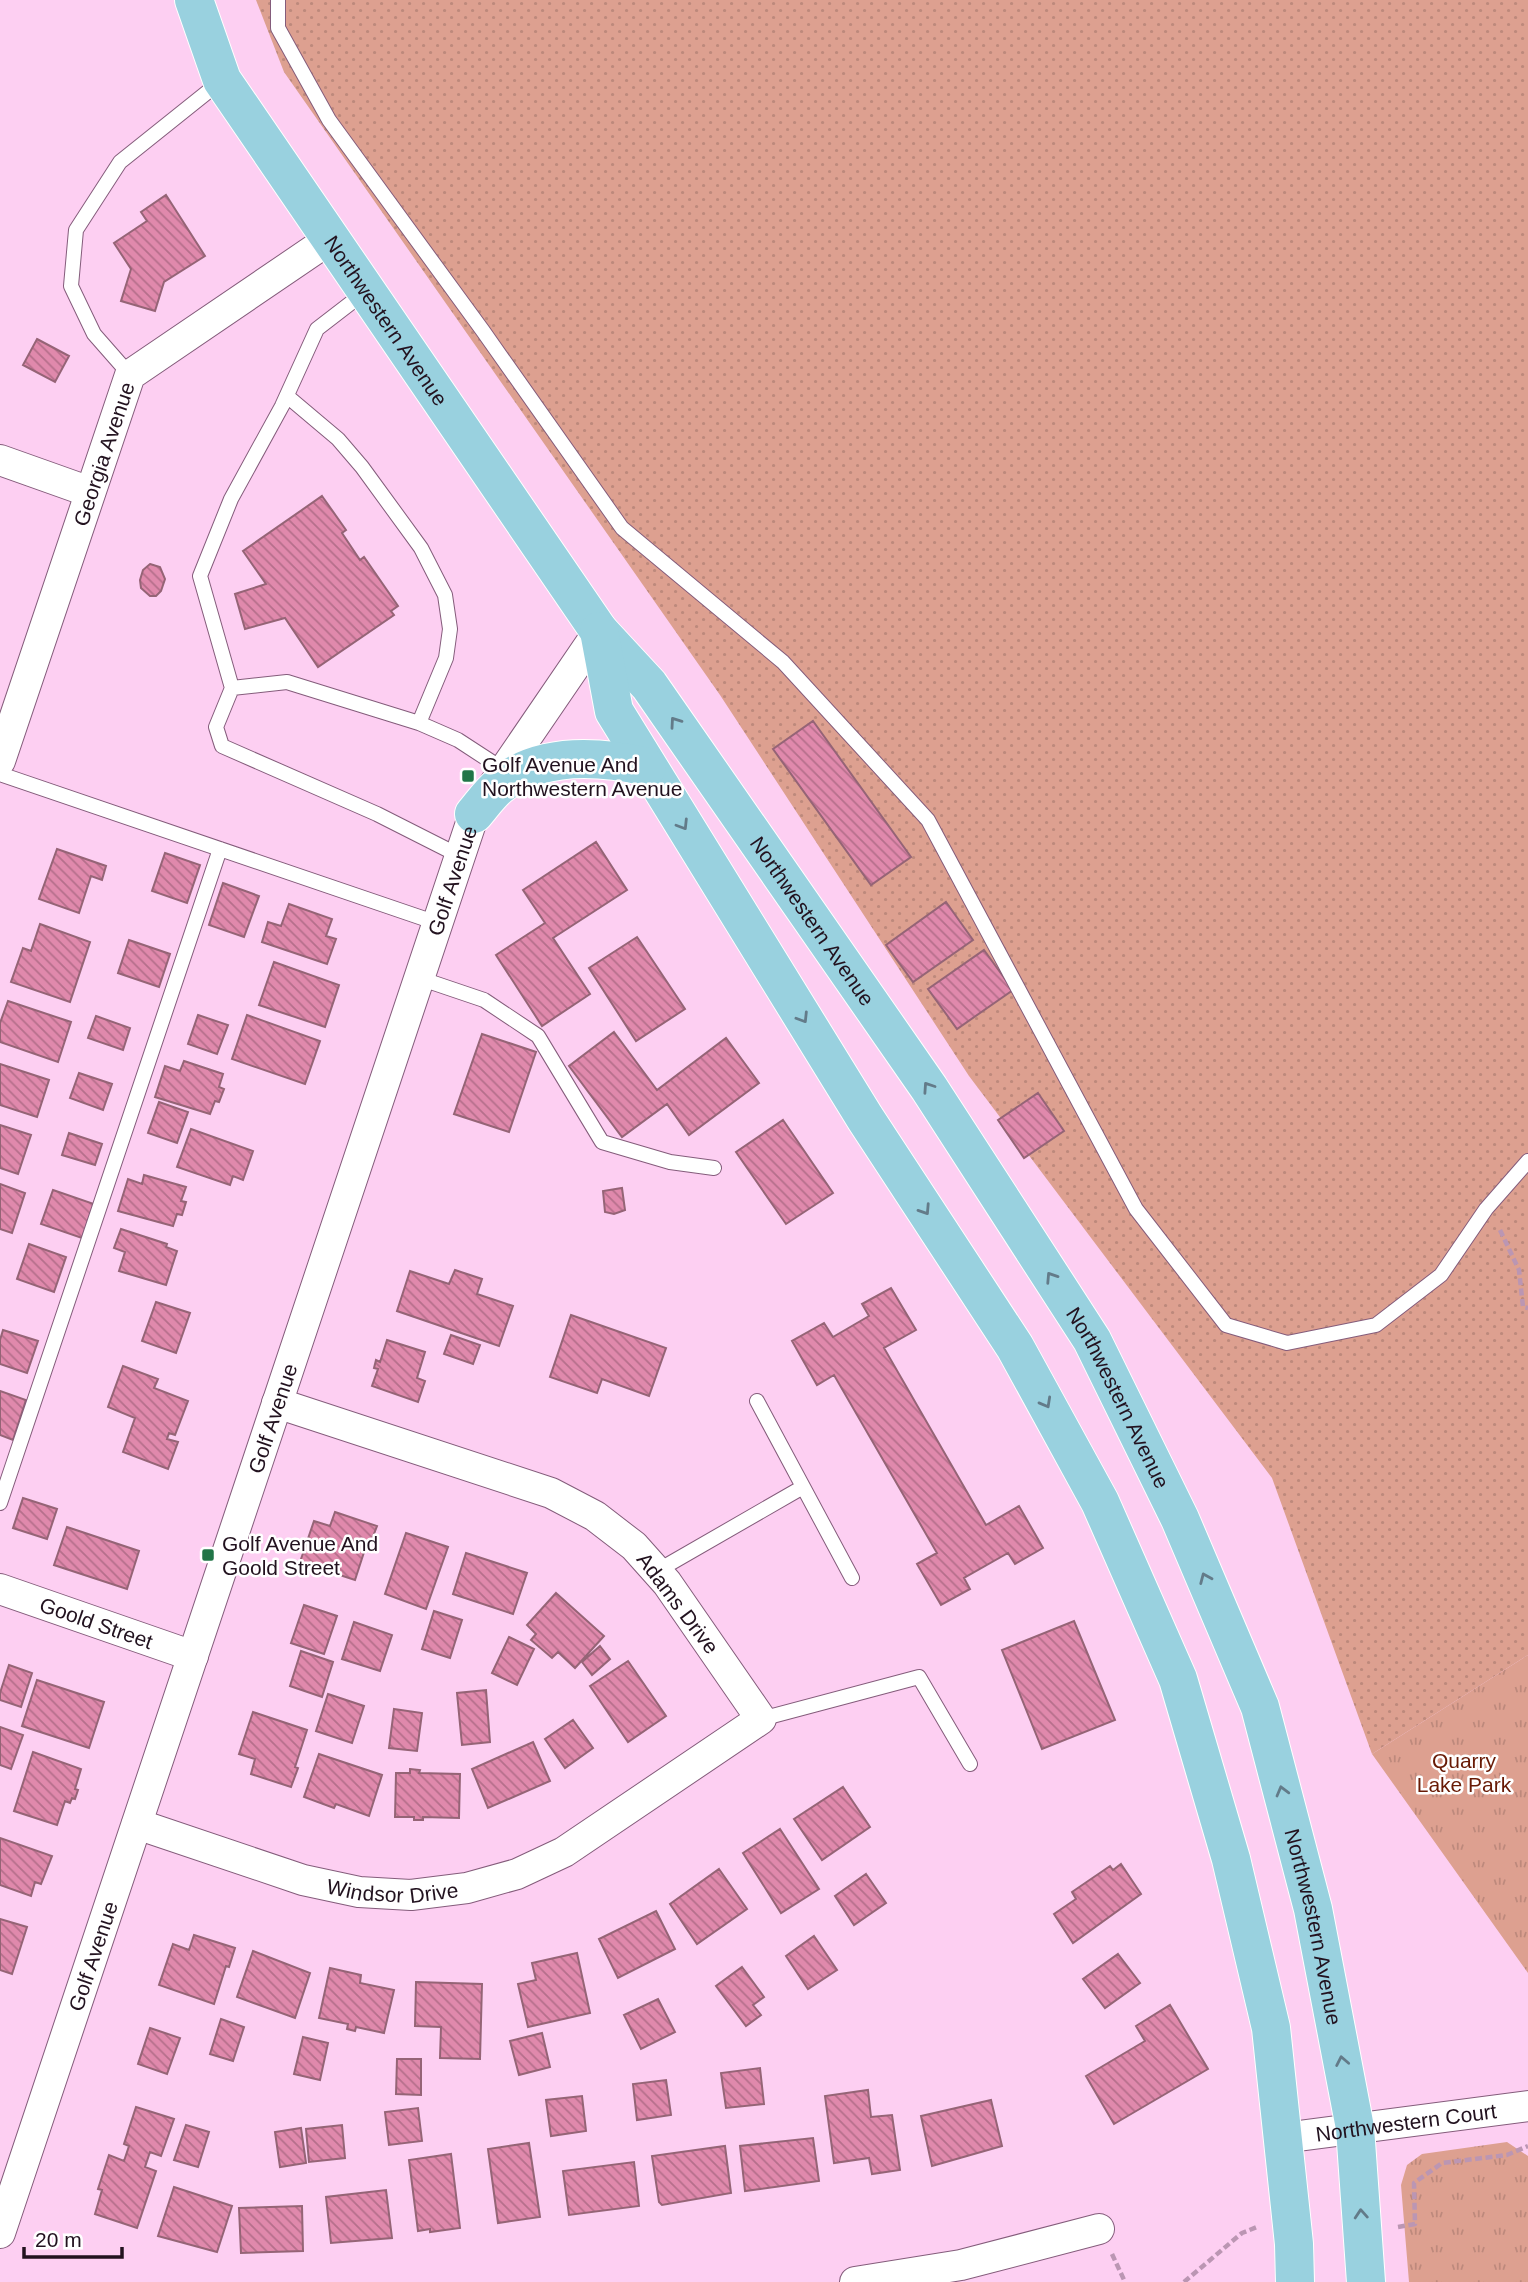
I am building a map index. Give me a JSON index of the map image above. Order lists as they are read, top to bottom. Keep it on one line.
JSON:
{"streets":{"main road":["Northwestern Avenue"],"street":["Georgia Avenue","Golf Avenue","Adams Drive","Goold Street","Windsor Drive","Northwestern Court"]},"crossings":[["Northwestern Avenue","Georgia Avenue"],["Northwestern Avenue","Golf Avenue"],["Northwestern Avenue","Northwestern Court"],["Golf Avenue","Adams Drive"],["Golf Avenue","Goold Street"],["Golf Avenue","Windsor Drive"],["Adams Drive","Windsor Drive"]],"parks":["Quarry Lake Park"],"places":{"transit":["Golf Avenue And Northwestern Avenue","Golf Avenue And Goold Street"]},"scale_bar":"20 m"}
